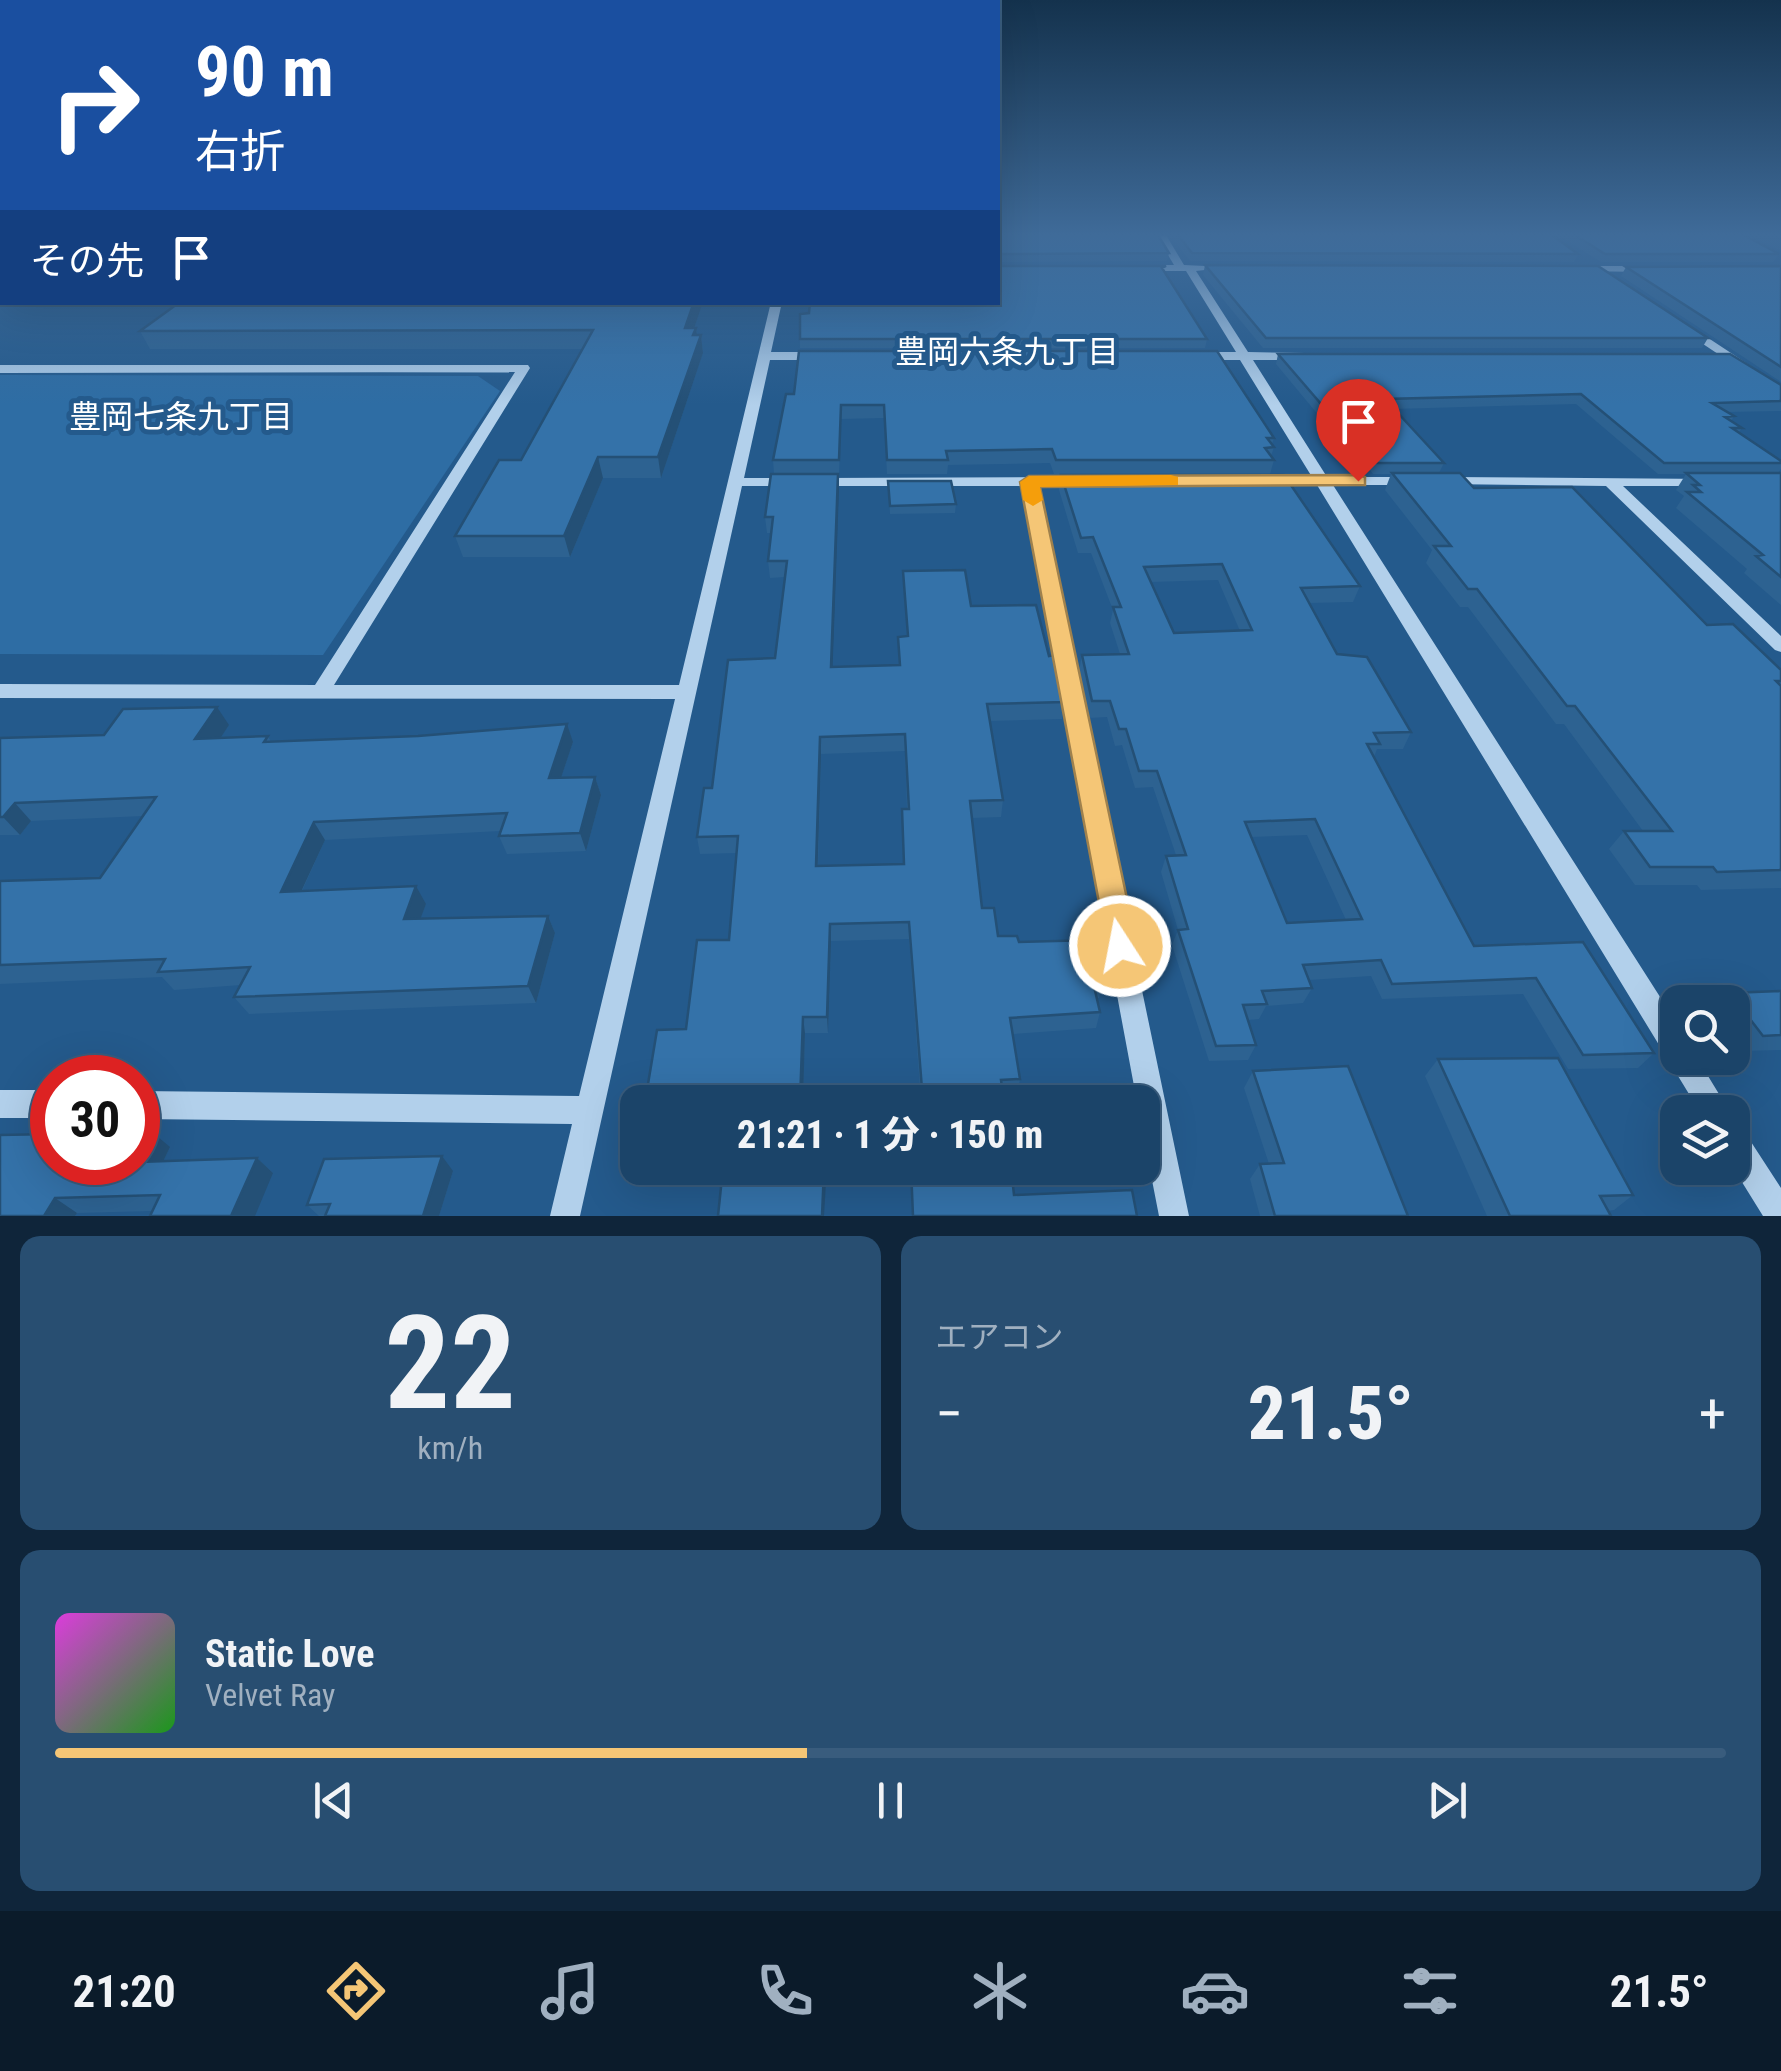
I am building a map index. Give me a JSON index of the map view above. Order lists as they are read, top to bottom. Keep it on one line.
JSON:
{"districts":["豊岡六条九丁目","豊岡七条九丁目"],"page":{"turn":["90 m","右折"],"then":"その先","limit":"30","trip":"21:21 · 1 分 · 150 m","tile":[["22","km/h"],"エアコン"],"heat":["−","21.5°","+"],"song":["Static Love","Velvet Ray"],"tabs":["21:20","21.5°"]}}
